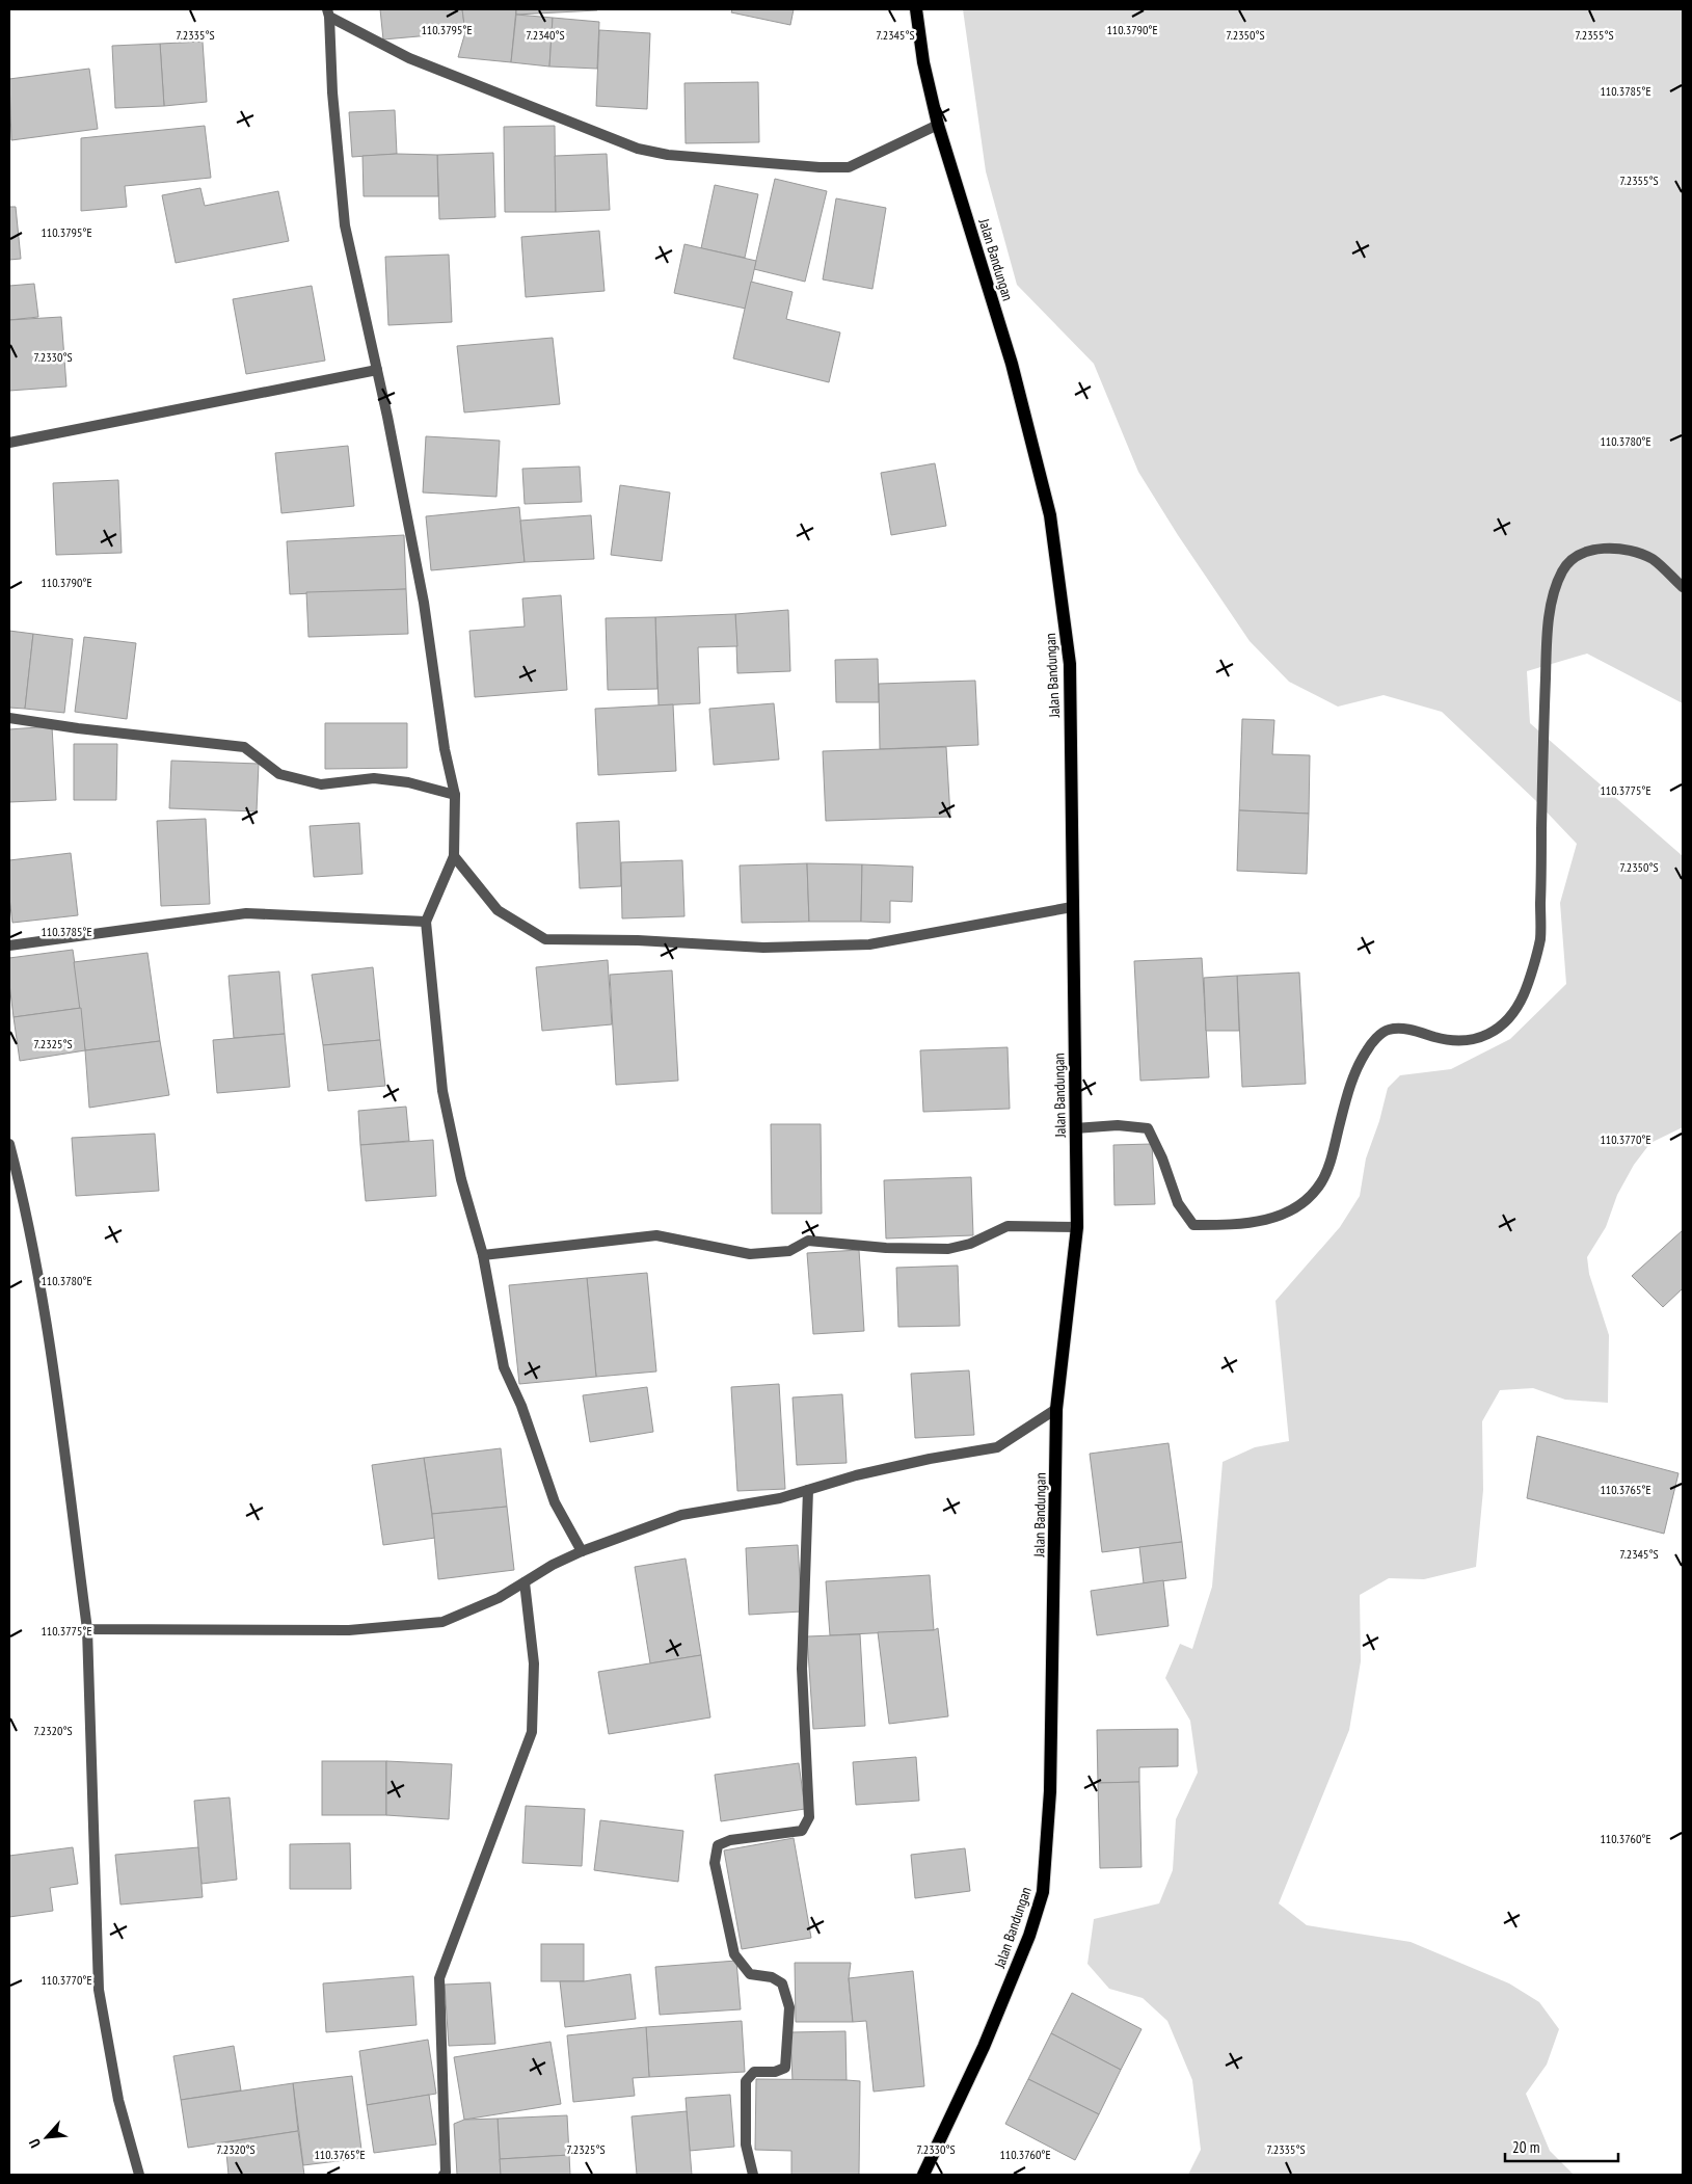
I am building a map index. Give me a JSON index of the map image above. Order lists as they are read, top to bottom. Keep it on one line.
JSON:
{"streets":{"main road":["Jalan Bandungan"]},"scale_bar":"20 m","north":"bottom left","coordinates":["110.3795°E","110.3790°E","7.2355°S","7.2335°S","7.2340°S","7.2345°S","7.2350°S","110.3785°E","7.2330°S","110.3780°E","110.3775°E","7.2325°S","110.3770°E","110.3765°E","7.2320°S","110.3760°E"]}
